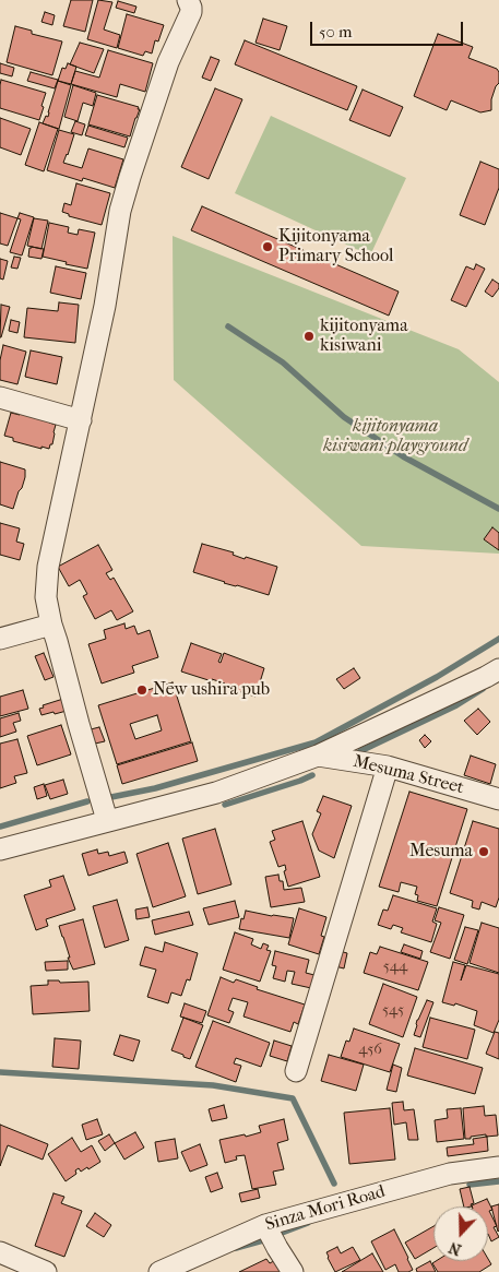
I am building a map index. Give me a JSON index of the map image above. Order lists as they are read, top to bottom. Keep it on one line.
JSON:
{"streets":{"street":["Mesuma Street","Sinza Mori Road"]},"parks":["kijitonyama kisiwani playground"],"places":["Kijitonyama Primary School","kijitonyama kisiwani","New ushira pub","Mesuma"],"house_numbers":["544","545","456"],"scale_bar":"50 m","north":"bottom"}
